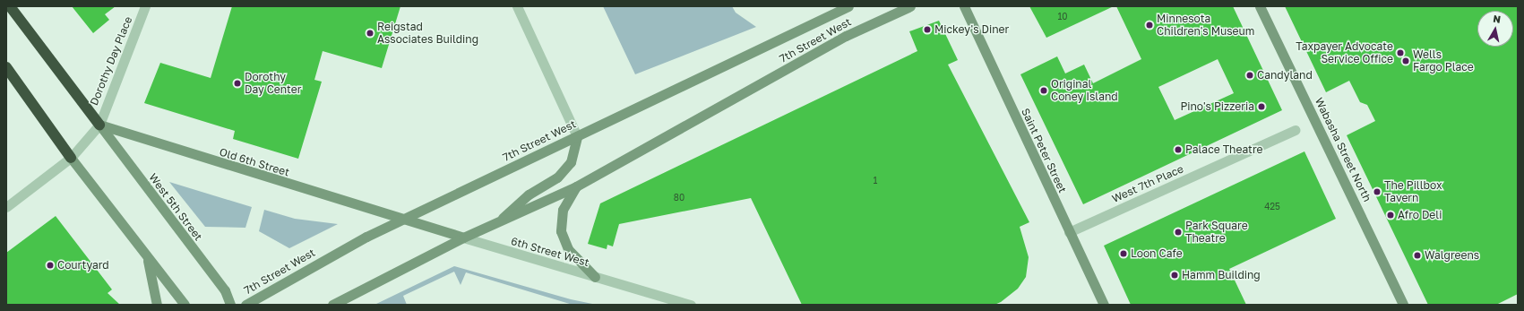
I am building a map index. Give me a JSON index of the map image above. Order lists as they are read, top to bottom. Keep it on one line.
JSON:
{"streets":{"main road":["7th Street West","Wabasha Street North","Saint Peter Street","Old 6th Street","West 5th Street","6th Street West"],"street":["Dorothy Day Place","West 7th Place"]},"crossings":[["7th Street West","Old 6th Street"],["7th Street West","6th Street West"],["Dorothy Day Place","Old 6th Street"],["Dorothy Day Place","West 5th Street"],["Saint Peter Street","West 7th Place"],["Old 6th Street","West 5th Street"],["Old 6th Street","6th Street West"]],"places":["Minnesota Children's Museum","Mickey's Diner","Reigstad Associates Building","Taxpayer Advocate Service Office","Wells Fargo Place","Candyland","Dorothy Day Center","Original Coney Island","Pino's Pizzeria","Palace Theatre","The Pillbox Tavern","Afro Deli","Park Square Theatre","Loon Cafe","Walgreens","Courtyard","Hamm Building"],"house_numbers":["10","1","80","425"],"north":"top"}
